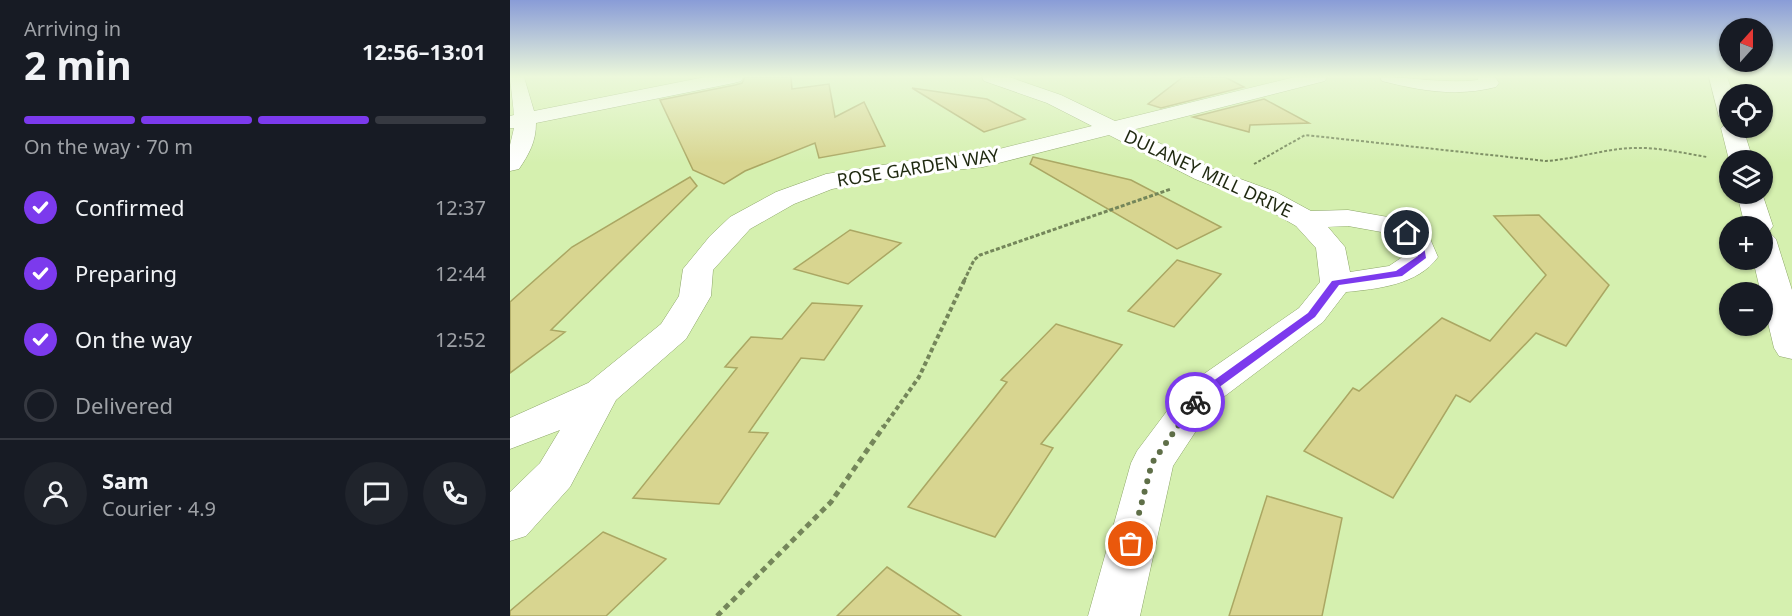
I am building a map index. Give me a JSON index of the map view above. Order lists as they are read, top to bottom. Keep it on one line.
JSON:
{"streets":{"street":["ROSE GARDEN WAY","DULANEY MILL DRIVE"]},"crossings":[["ROSE GARDEN WAY","DULANEY MILL DRIVE"]],"north":"top","page":{"heading":["2 min","Arriving in","12:56–13:01"],"panel":["Sam","Courier · 4.9"],"map_buttons":["+","−"],"bar":"On the way · 70 m","list":[["Confirmed","12:37"],["Preparing","12:44"],["On the way","12:52"],"Delivered"]}}
